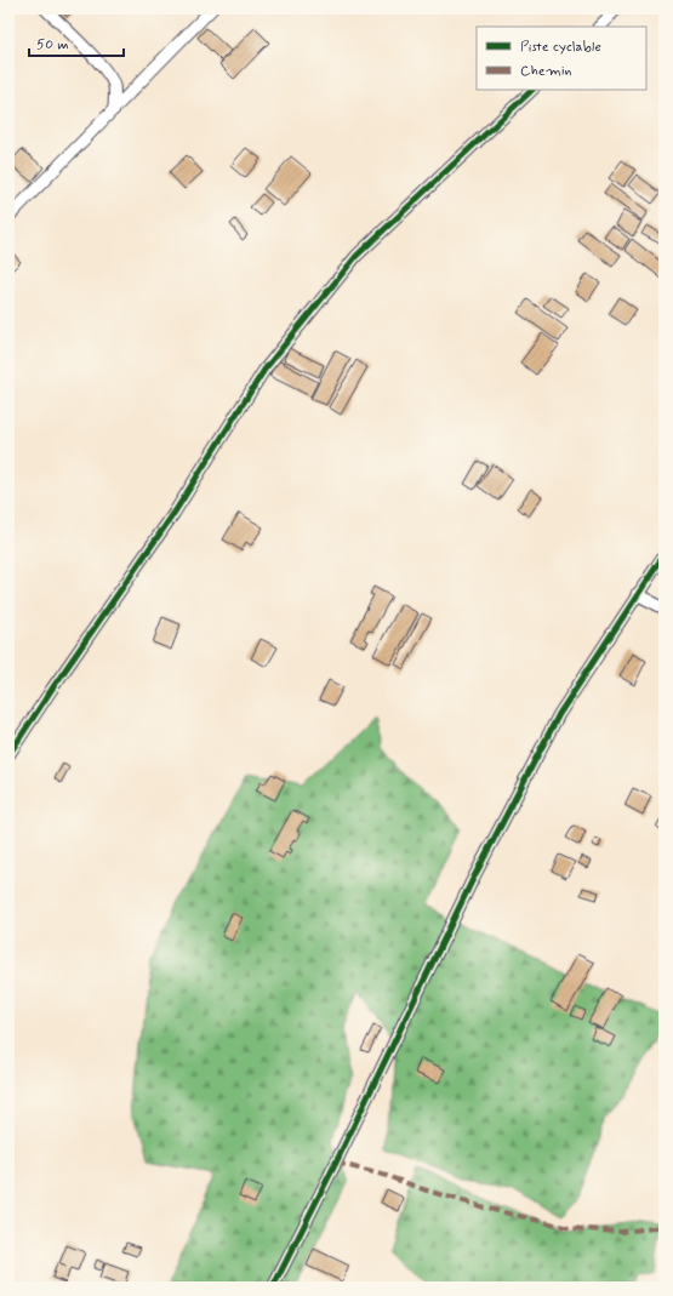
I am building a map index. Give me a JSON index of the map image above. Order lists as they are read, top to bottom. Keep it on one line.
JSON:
{"legend":["Piste cyclable","Chemin"],"scale_bar":"50 m"}
